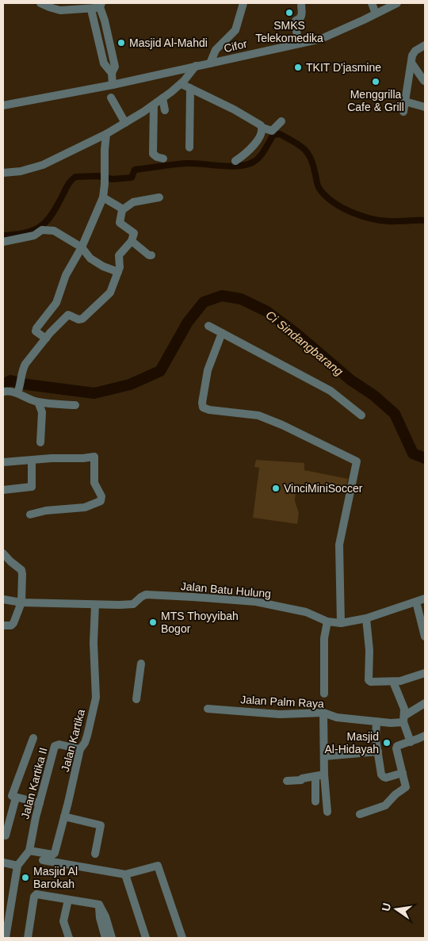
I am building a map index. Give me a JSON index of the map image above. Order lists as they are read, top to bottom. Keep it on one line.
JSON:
{"streets":{"street":["Cifor","Jalan Batu Hulung","Jalan Palm Raya","Jalan Kartika","Jalan Kartika II"]},"crossings":[["Jalan Batu Hulung","Jalan Kartika"],["Jalan Kartika","Jalan Kartika II"]],"water":["Ci Sindangbarang"],"places":["SMKS Telekomedika","Masjid Al-Mahdi","TKIT D'jasmine","Menggrilla Cafe & Grill","VinciMiniSoccer","MTS Thoyyibah Bogor","Masjid Al-Hidayah","Masjid Al Barokah"],"north":"left"}
